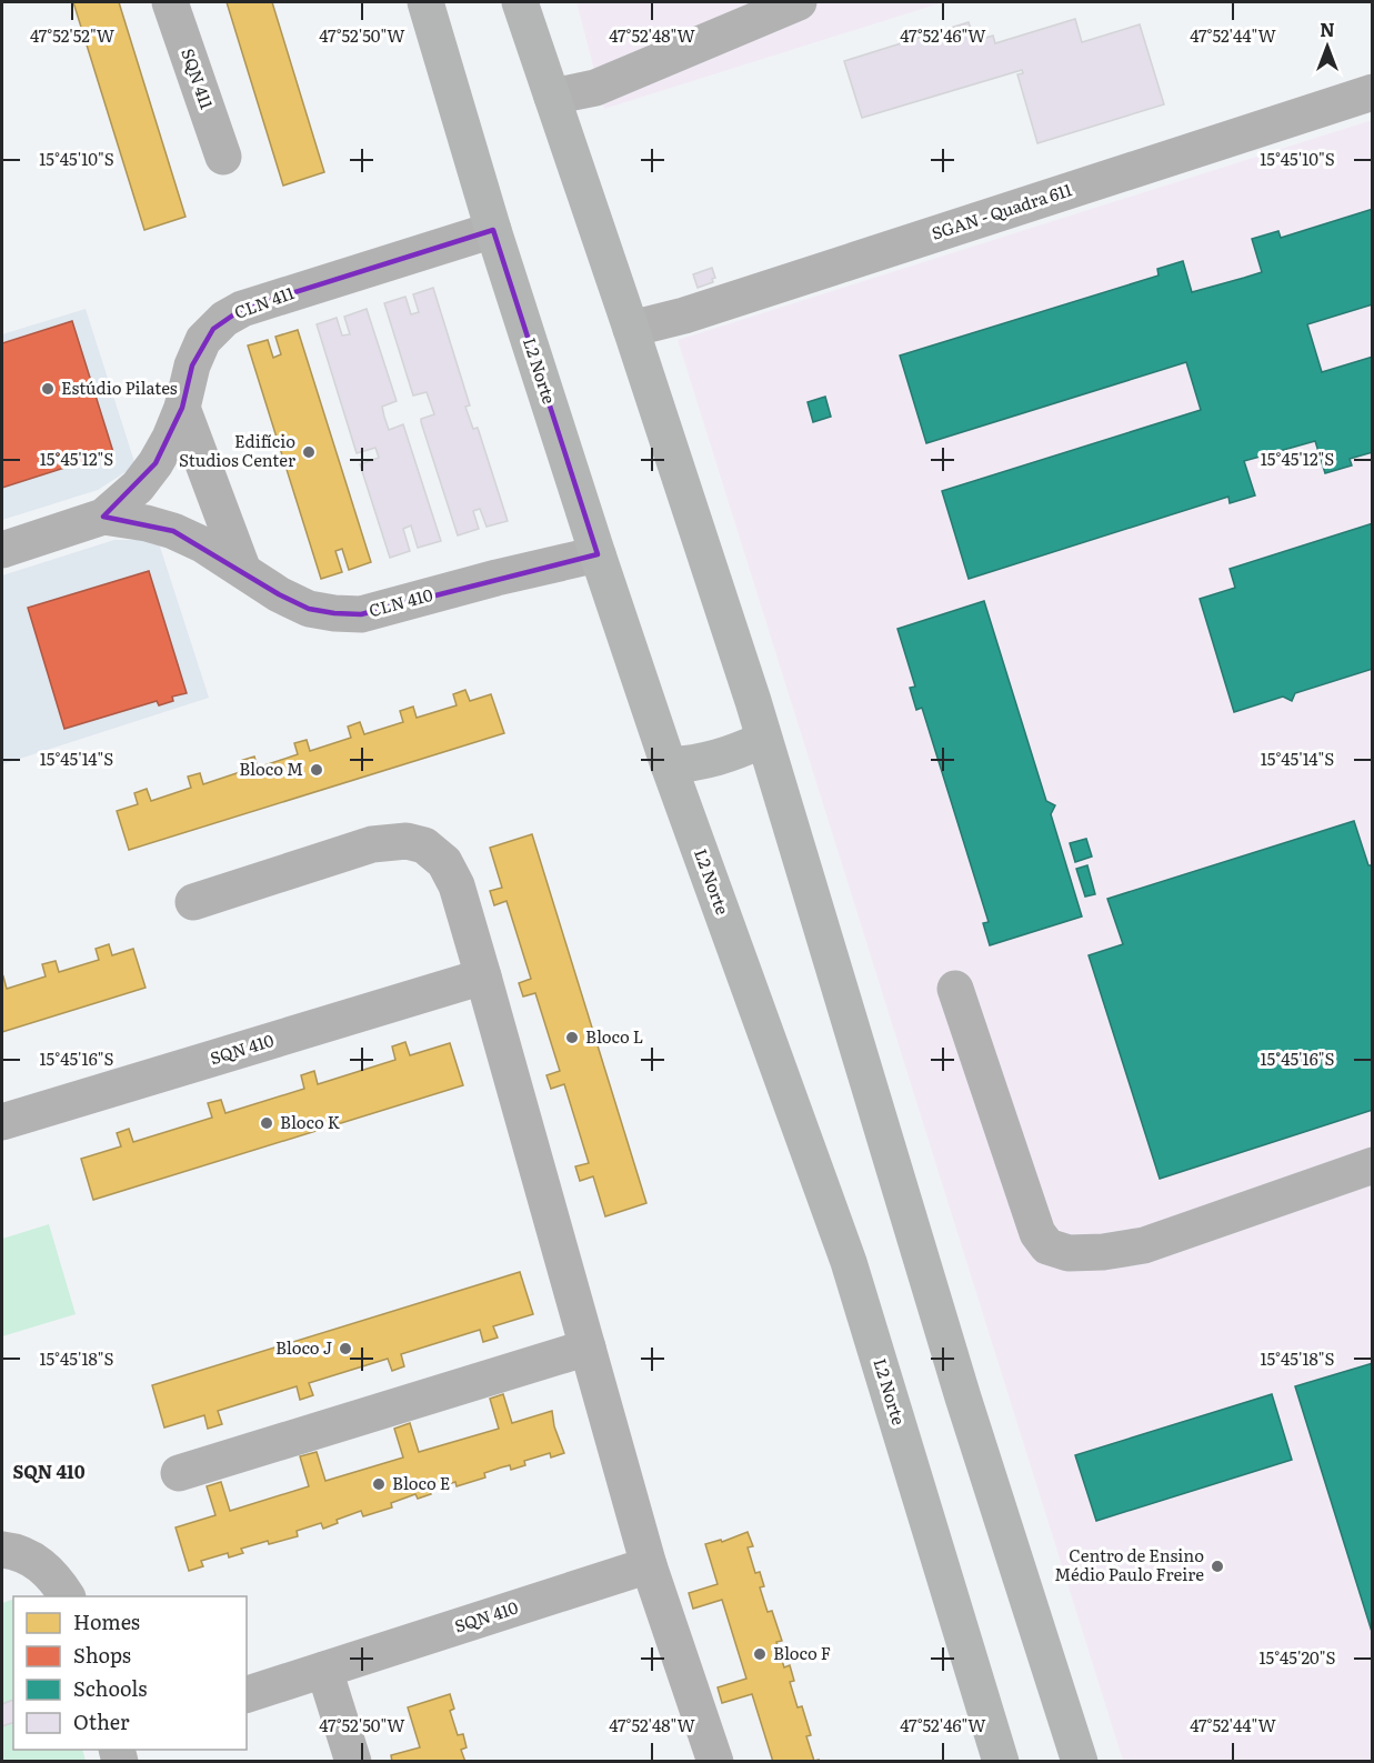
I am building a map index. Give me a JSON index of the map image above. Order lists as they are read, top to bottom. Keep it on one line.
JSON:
{"streets":{"main road":["L2 Norte"],"street":["SQN 411","SGAN - Quadra 611","CLN 411","CLN 410","SQN 410"]},"crossings":[["CLN 411","L2 Norte"],["CLN 411","CLN 410"],["L2 Norte","CLN 410"]],"districts":["SQN 410"],"places":["Estúdio Pilates","Edifício Studios Center","Bloco M","Bloco L","Bloco K","Bloco J","Bloco E","Centro de Ensino Médio Paulo Freire","Bloco F"],"legend":["Homes","Shops","Schools","Other"],"north":"top","coordinates":["47°52'52\"W","47°52'50\"W","47°52'48\"W","47°52'46\"W","47°52'44\"W","15°45'10\"S","15°45'12\"S","15°45'14\"S","15°45'16\"S","15°45'18\"S","15°45'20\"S"]}
